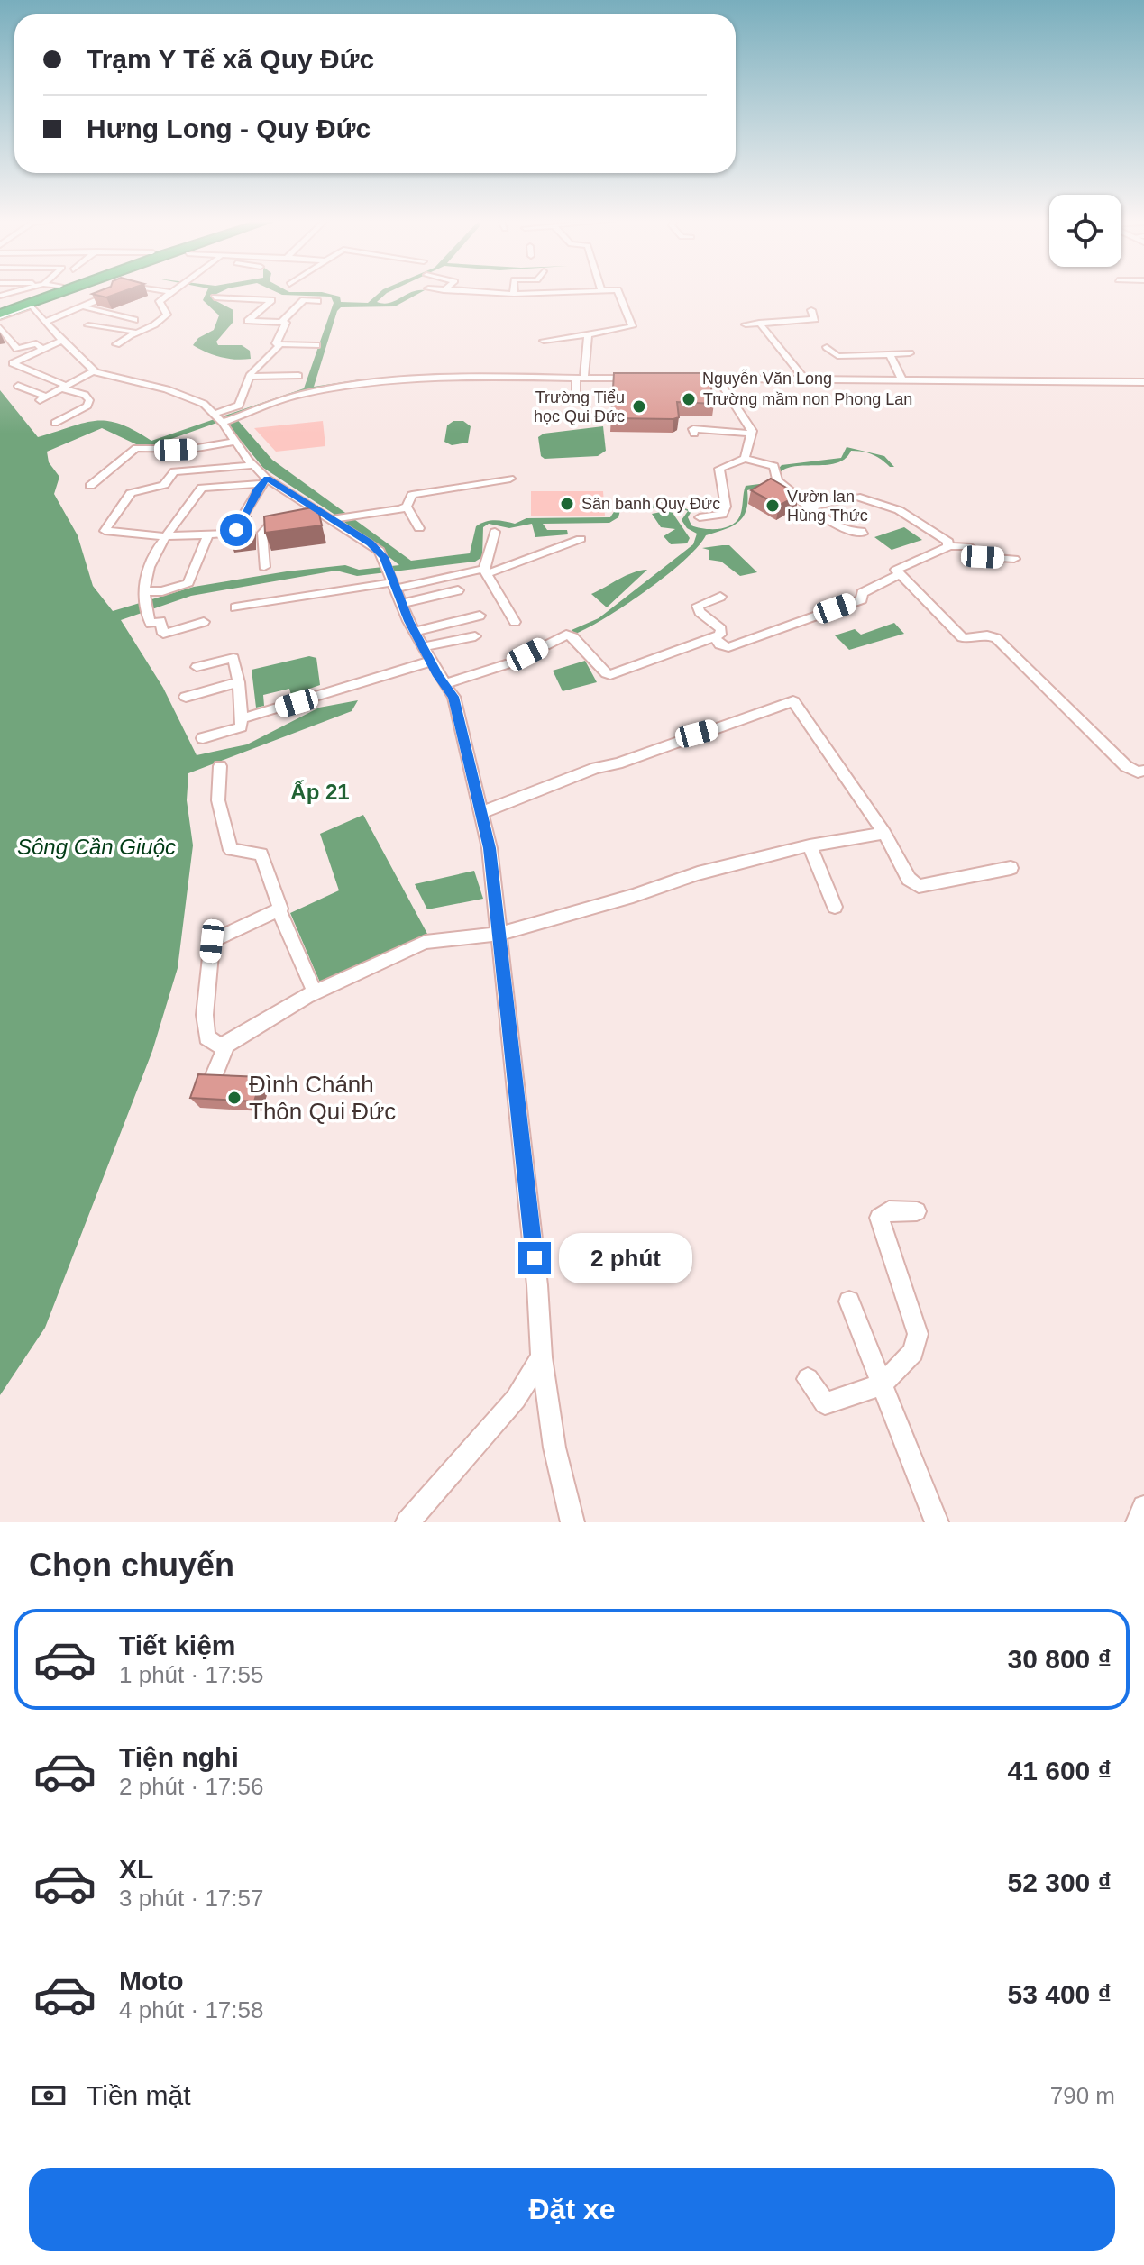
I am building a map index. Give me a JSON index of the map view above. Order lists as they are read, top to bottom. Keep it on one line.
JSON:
{"streets":{"street":["Nguyễn Văn Long"]},"districts":["Ấp 21"],"water":["Sông Cần Giuộc"],"places":["Trường mầm non Phong Lan","Trường Tiểu học Qui Đức","Sân banh Quy Đức","Vườn lan Hùng Thức","Đình Chánh Thôn Qui Đức"],"page":{"banner":["Trạm Y Tế xã Quy Đức","Hưng Long - Quy Đức"],"bubble":"2 phút","heading":"Chọn chuyến","list":[{"name":"Tiết kiệm","note":"1 phút · 17:55","value":"30 800 ₫"},{"name":"Tiện nghi","note":"2 phút · 17:56","value":"41 600 ₫"},{"name":"XL","note":"3 phút · 17:57","value":"52 300 ₫"},{"name":"Moto","note":"4 phút · 17:58","value":"53 400 ₫"}],"pay":["Tiền mặt","790 m"],"buttons":"Đặt xe"}}
